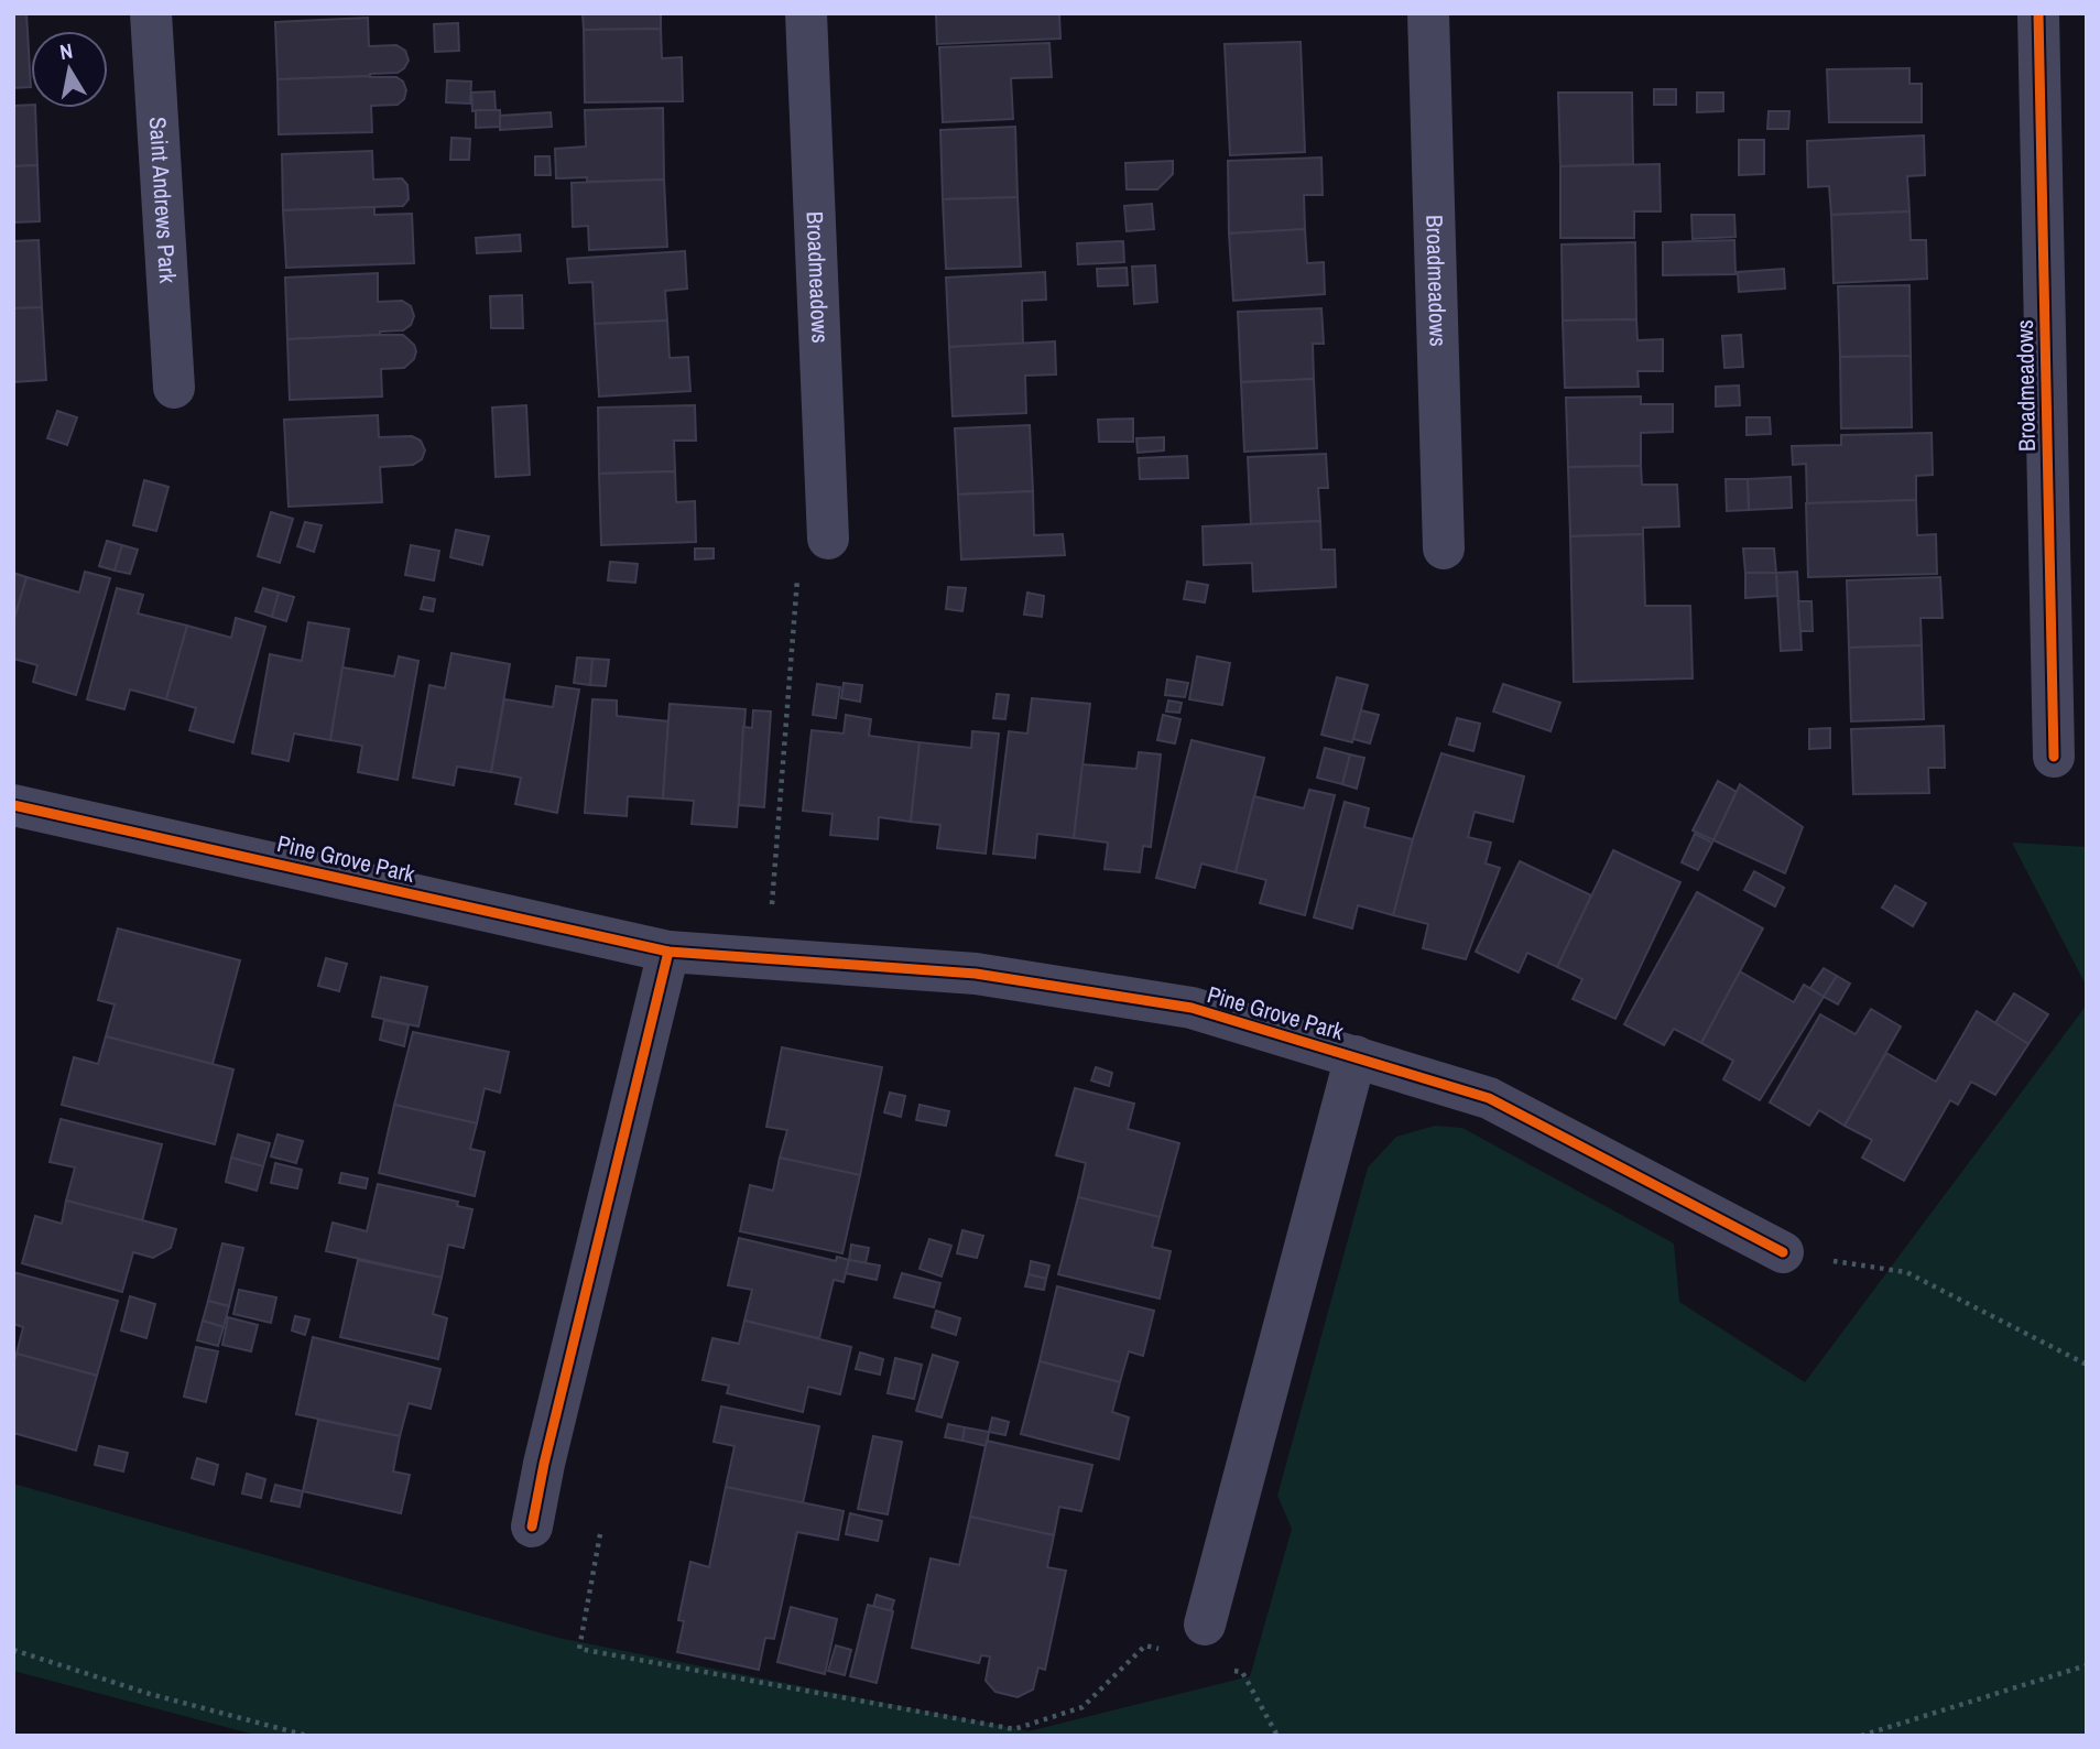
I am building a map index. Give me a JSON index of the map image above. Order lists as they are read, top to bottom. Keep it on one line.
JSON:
{"streets":{"street":["Saint Andrews Park","Broadmeadows","Pine Grove Park"]},"north":"top"}
